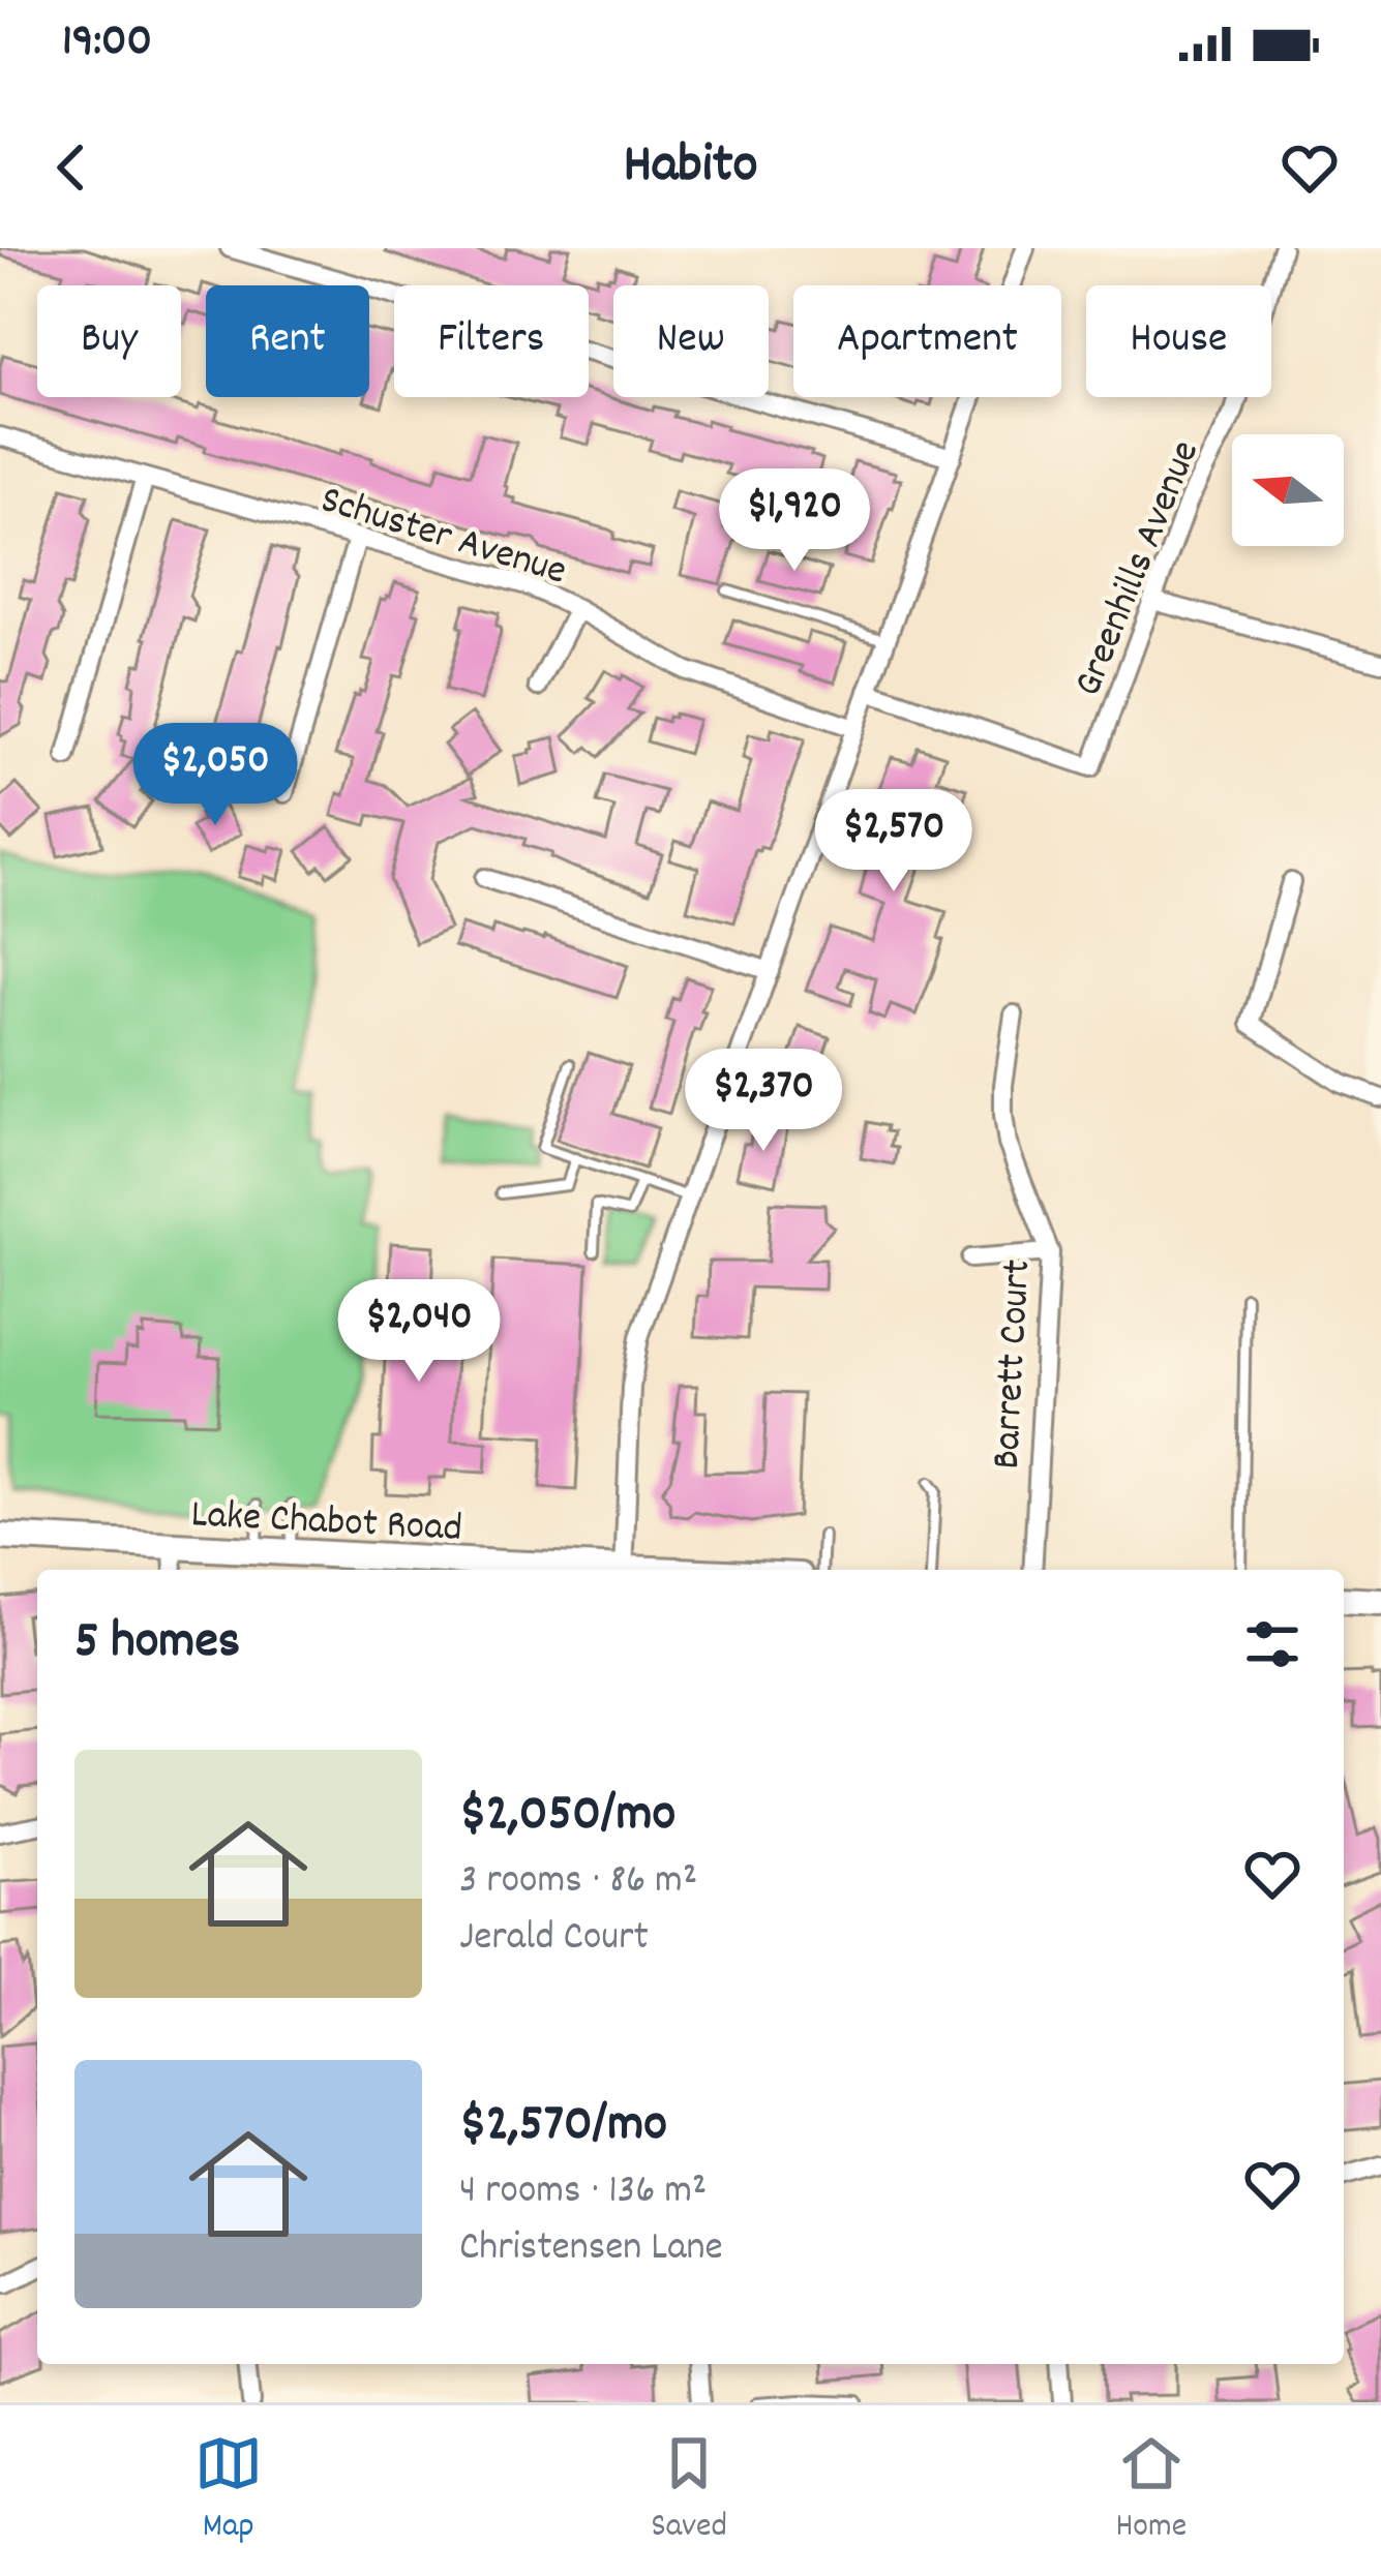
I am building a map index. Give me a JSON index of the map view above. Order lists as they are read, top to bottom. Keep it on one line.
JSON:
{"streets":{"main road":["Lake Chabot Road"],"street":["Schuster Avenue","Greenhills Avenue","Barrett Court"]},"north":"left","page":{"status":"19:00","header":"Habito","chip":["Buy","Rent","Filters","New","Apartment","House"],"price":["$1,920","$2,050","$2,570","$2,370","$2,040"],"heading":"5 homes","list":[{"name":"$2,050/mo","note":"3 rooms · 86 m² · Jerald Court"},{"name":"$2,570/mo","note":"4 rooms · 136 m² · Christensen Lane"}],"tabs":["Map","Saved","Home"]}}
